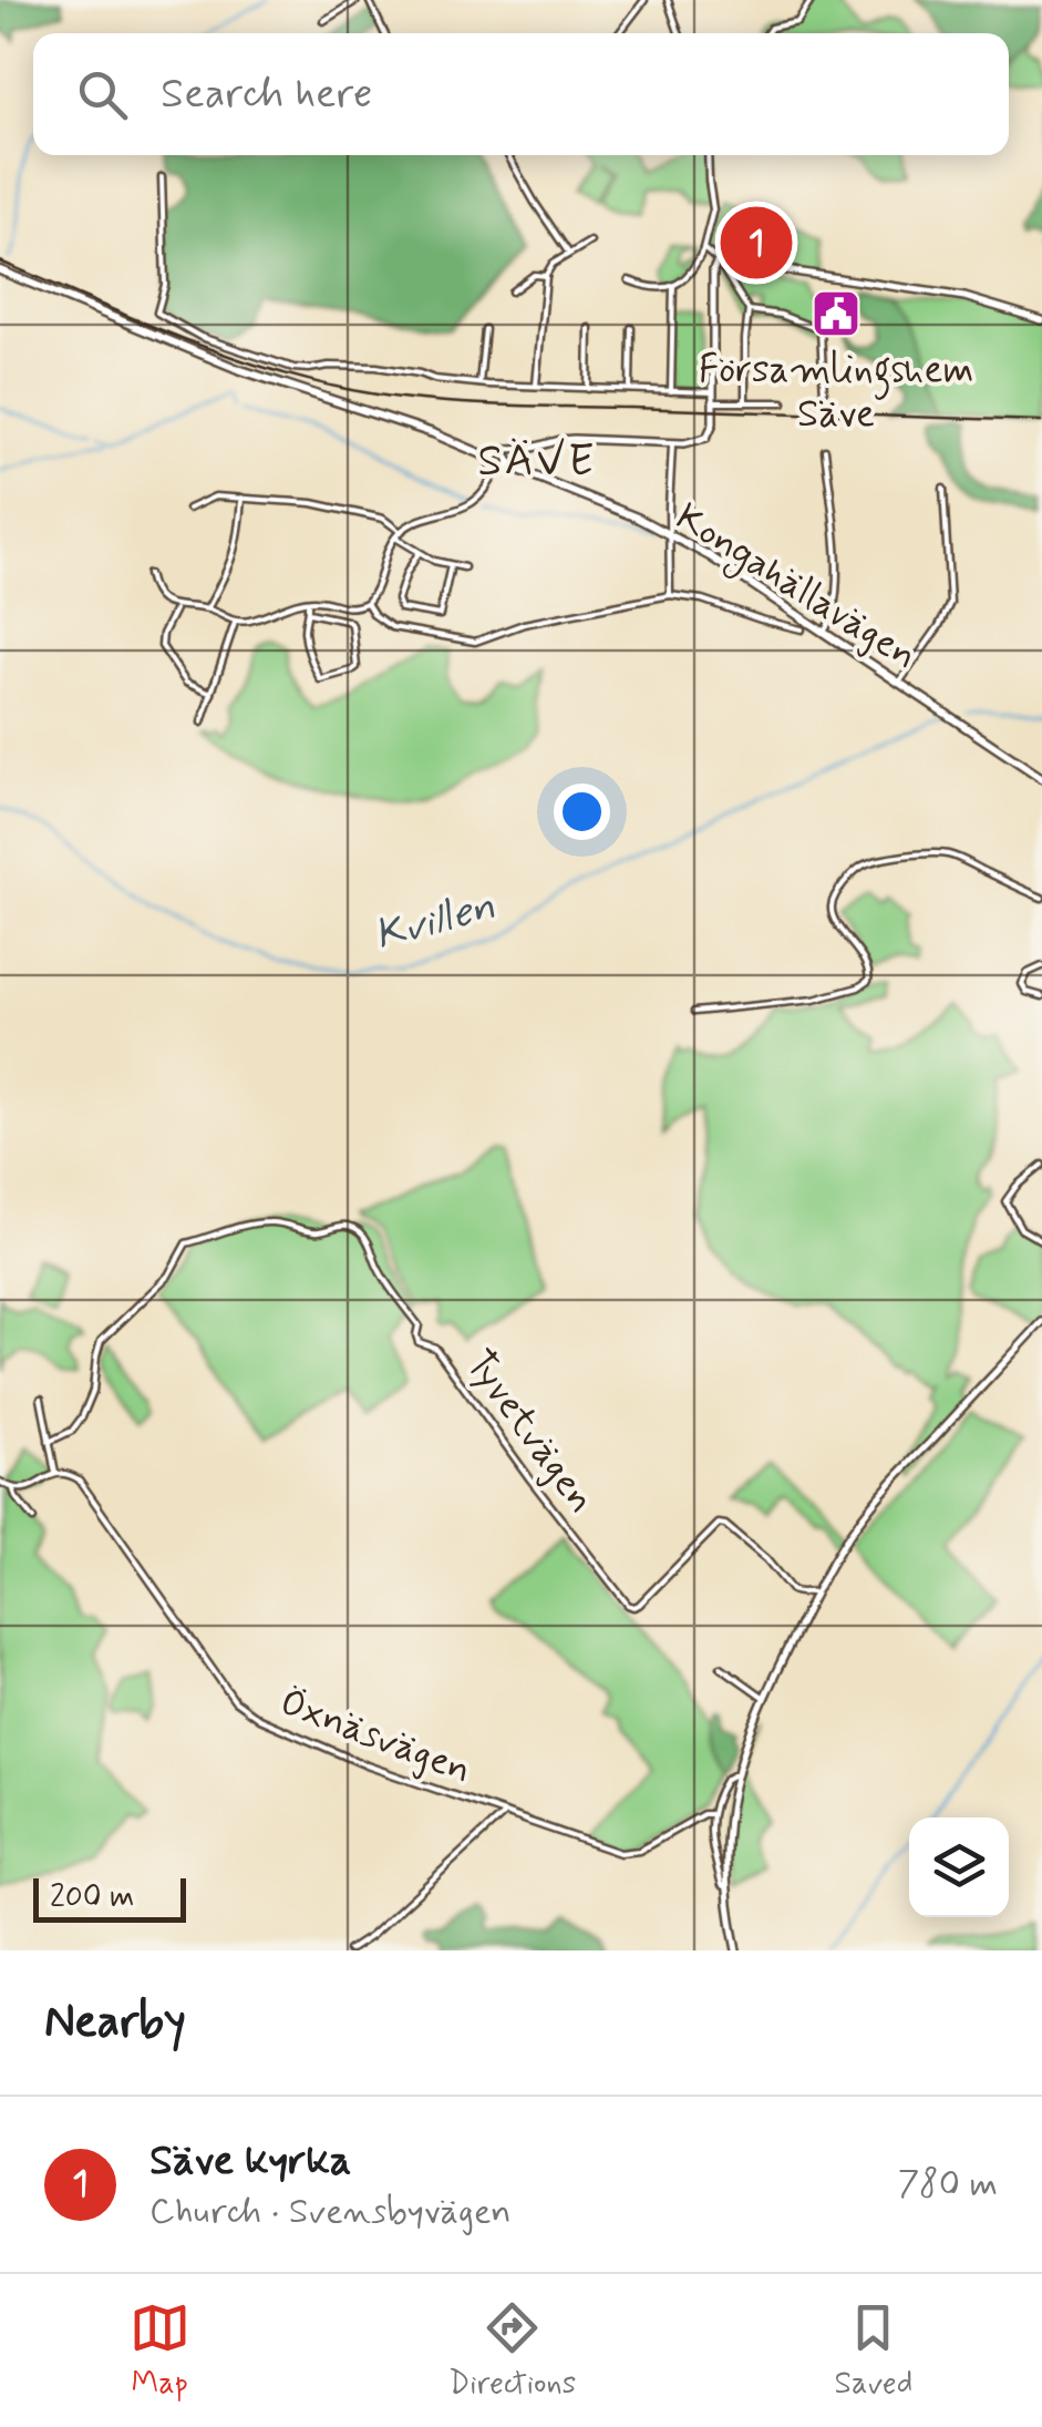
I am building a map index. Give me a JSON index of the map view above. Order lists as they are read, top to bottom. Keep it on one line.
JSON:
{"streets":{"main road":["Kongahällavägen"],"street":["Tyvetvägen","Öxnäsvägen"]},"districts":["SÄVE"],"water":["Kvillen"],"places":{"public building":["Församlingshem Säve"]},"scale_bar":"200 m","page":{"search":"Search here","pins":"1","scale":"200 m","heading":"Nearby","list":[{"mark":"1","name":"Säve kyrka","note":"Church · Svensbyvägen","value":"780 m"}],"nav":["Map","Directions","Saved"]}}
